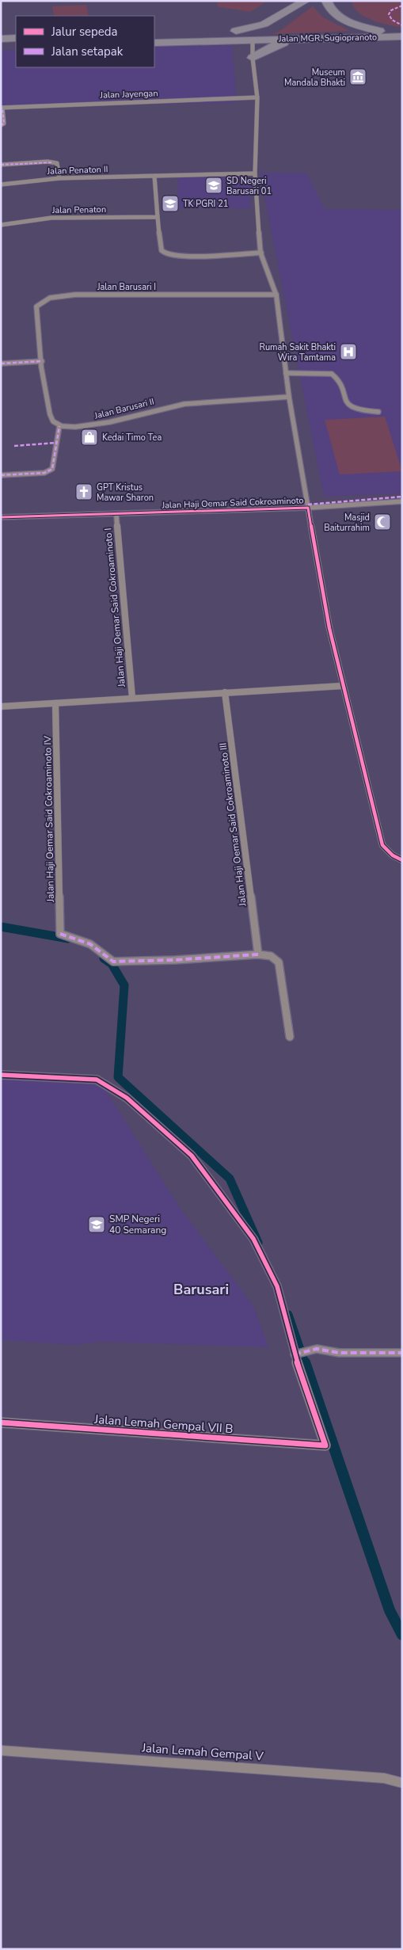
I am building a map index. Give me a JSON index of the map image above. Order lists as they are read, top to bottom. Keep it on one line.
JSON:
{"streets":{"highway":["Jalan MGR. Sugiopranoto"],"street":["Jalan Jayengan","Jalan Penaton II","Jalan Penaton","Jalan Barusari I","Jalan Barusari II","Jalan Haji Oemar Said Cokroaminoto","Jalan Haji Oemar Said Cokroaminoto I","Jalan Haji Oemar Said Cokroaminoto IV","Jalan Haji Oemar Said Cokroaminoto III","Jalan Lemah Gempal VII B","Jalan Lemah Gempal V"]},"crossings":[["Jalan MGR. Sugiopranoto","Jalan Haji Oemar Said Cokroaminoto"],["Jalan Jayengan","Jalan Haji Oemar Said Cokroaminoto"],["Jalan Barusari I","Jalan Barusari II"],["Jalan Barusari I","Jalan Haji Oemar Said Cokroaminoto"],["Jalan Barusari II","Jalan Haji Oemar Said Cokroaminoto"],["Jalan Haji Oemar Said Cokroaminoto","Jalan Haji Oemar Said Cokroaminoto I"],["Jalan Haji Oemar Said Cokroaminoto IV","Jalan Haji Oemar Said Cokroaminoto III"]],"districts":["Barusari"],"places":{"museum":["Museum Mandala Bhakti"],"school or university":["SD Negeri Barusari 01","TK PGRI 21","SMP Negeri 40 Semarang"],"hospital":["Rumah Sakit Bhakti Wira Tamtama"],"shop":["Kedai Timo Tea"],"church":["GPT Kristus Mawar Sharon"],"mosque":["Masjid Baiturrahim"]},"legend":["Jalur sepeda","Jalan setapak"]}
